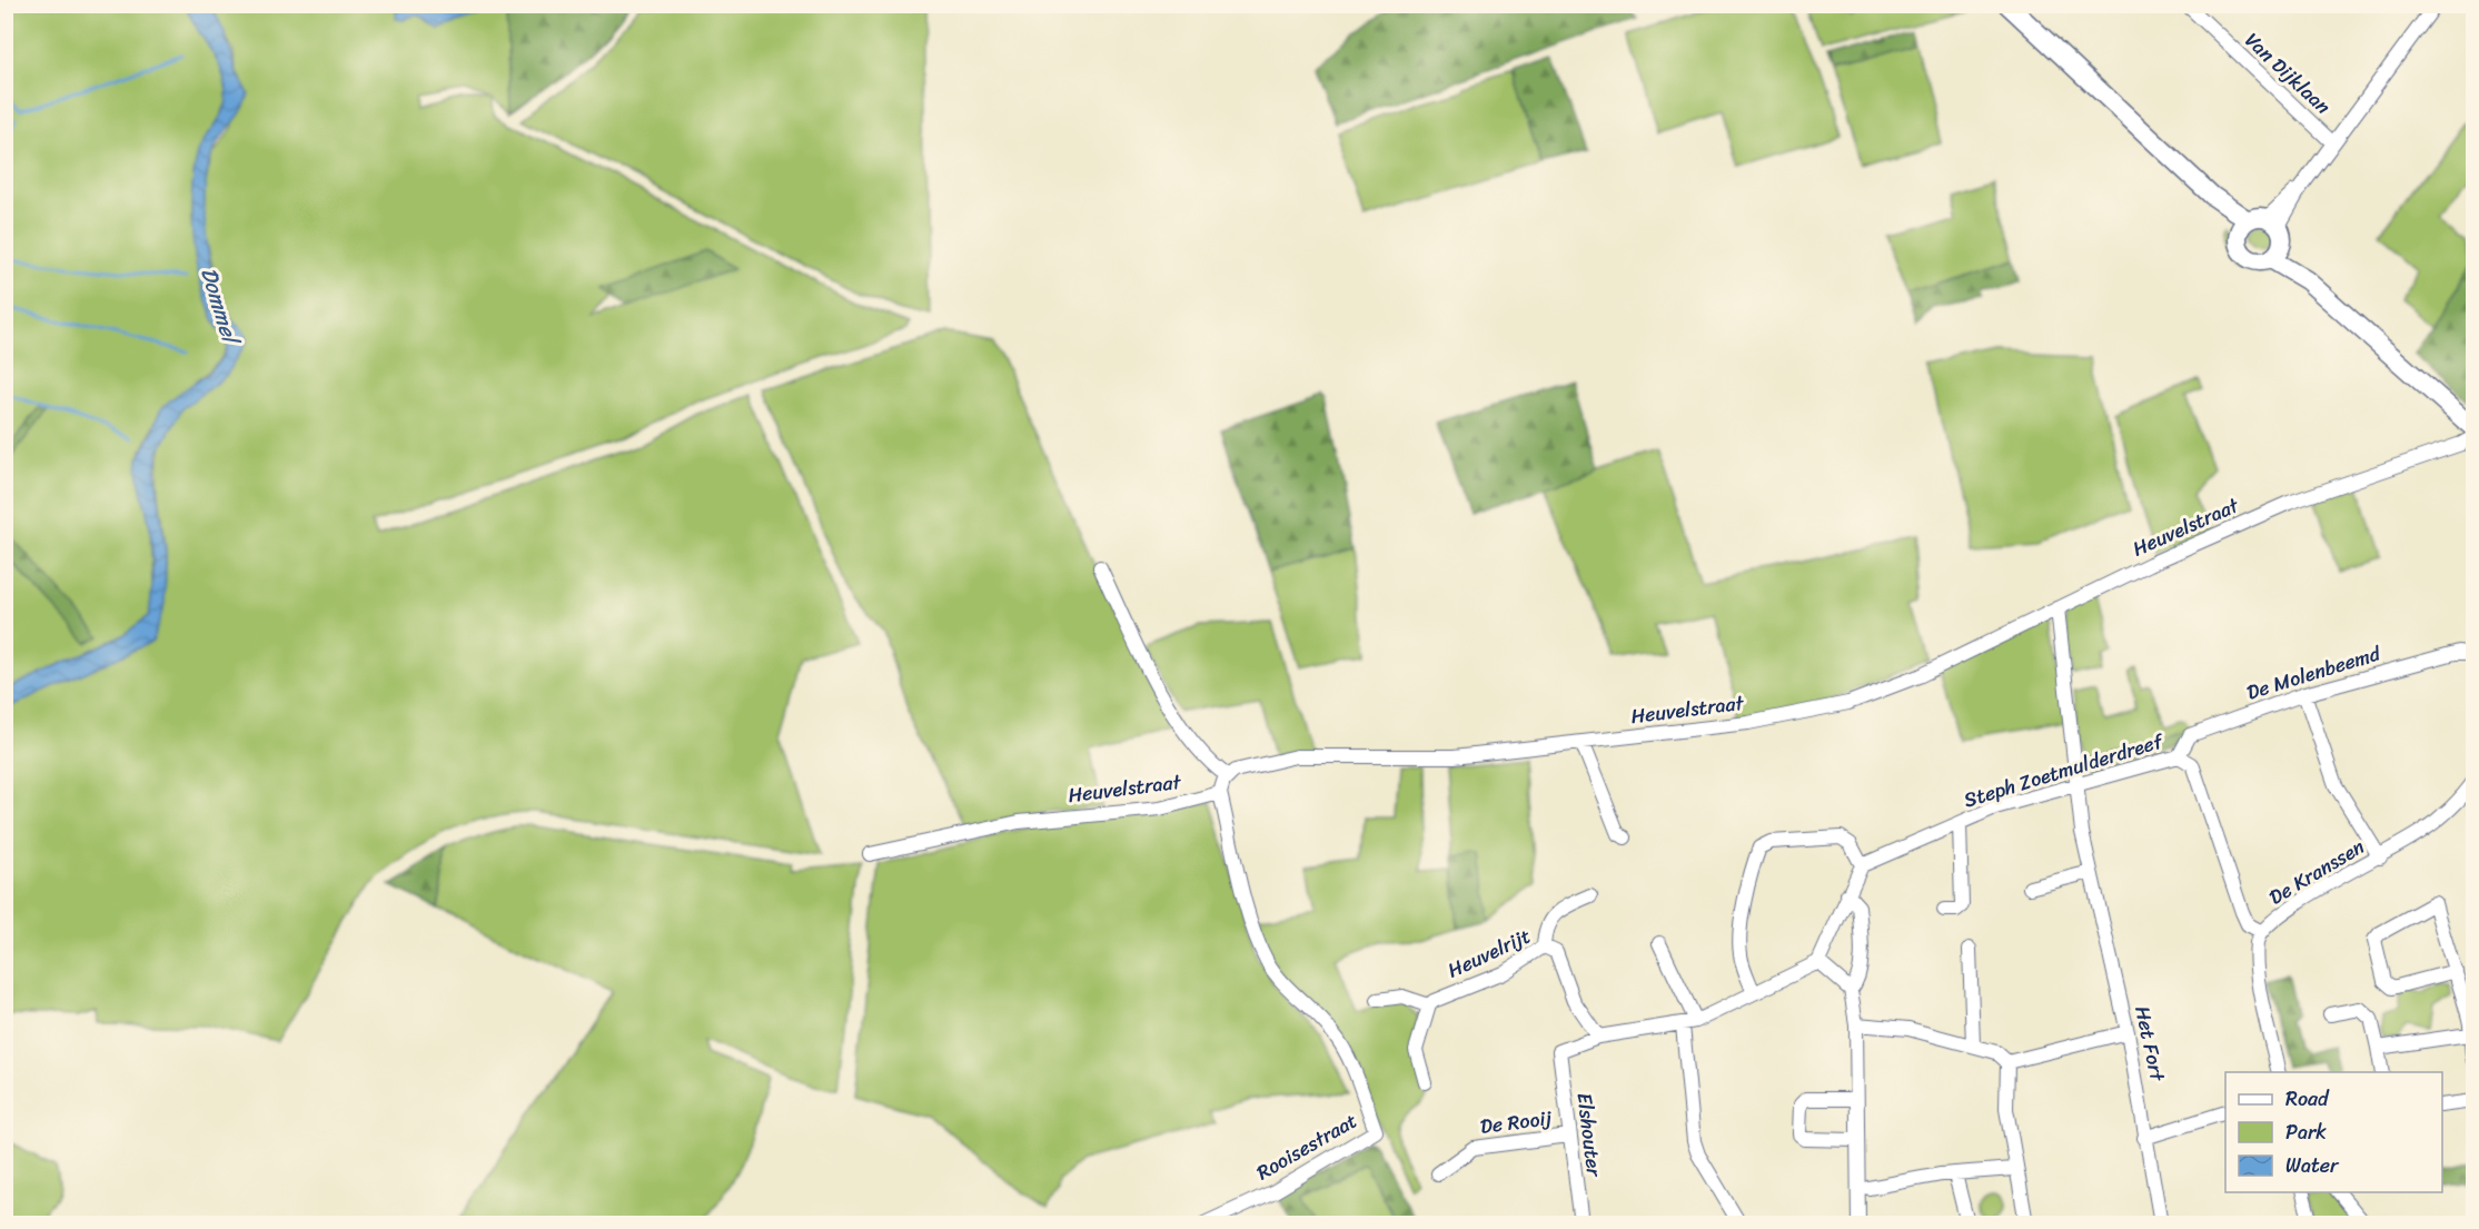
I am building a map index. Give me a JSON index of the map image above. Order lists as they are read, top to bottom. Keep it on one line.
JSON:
{"streets":{"street":["Van Dijklaan","Heuvelstraat","De Molenbeemd","Steph Zoetmulderdreef","De Kranssen","Heuvelrijt","Het Fort","De Rooij","Elshouter","Rooisestraat"]},"crossings":[["Heuvelstraat","Het Fort"],["Heuvelstraat","Rooisestraat"],["De Molenbeemd","Steph Zoetmulderdreef"],["Steph Zoetmulderdreef","De Kranssen"],["Steph Zoetmulderdreef","Het Fort"],["Heuvelrijt","Elshouter"],["De Rooij","Elshouter"]],"water":["Dommel"],"legend":["Road","Park","Water"]}
